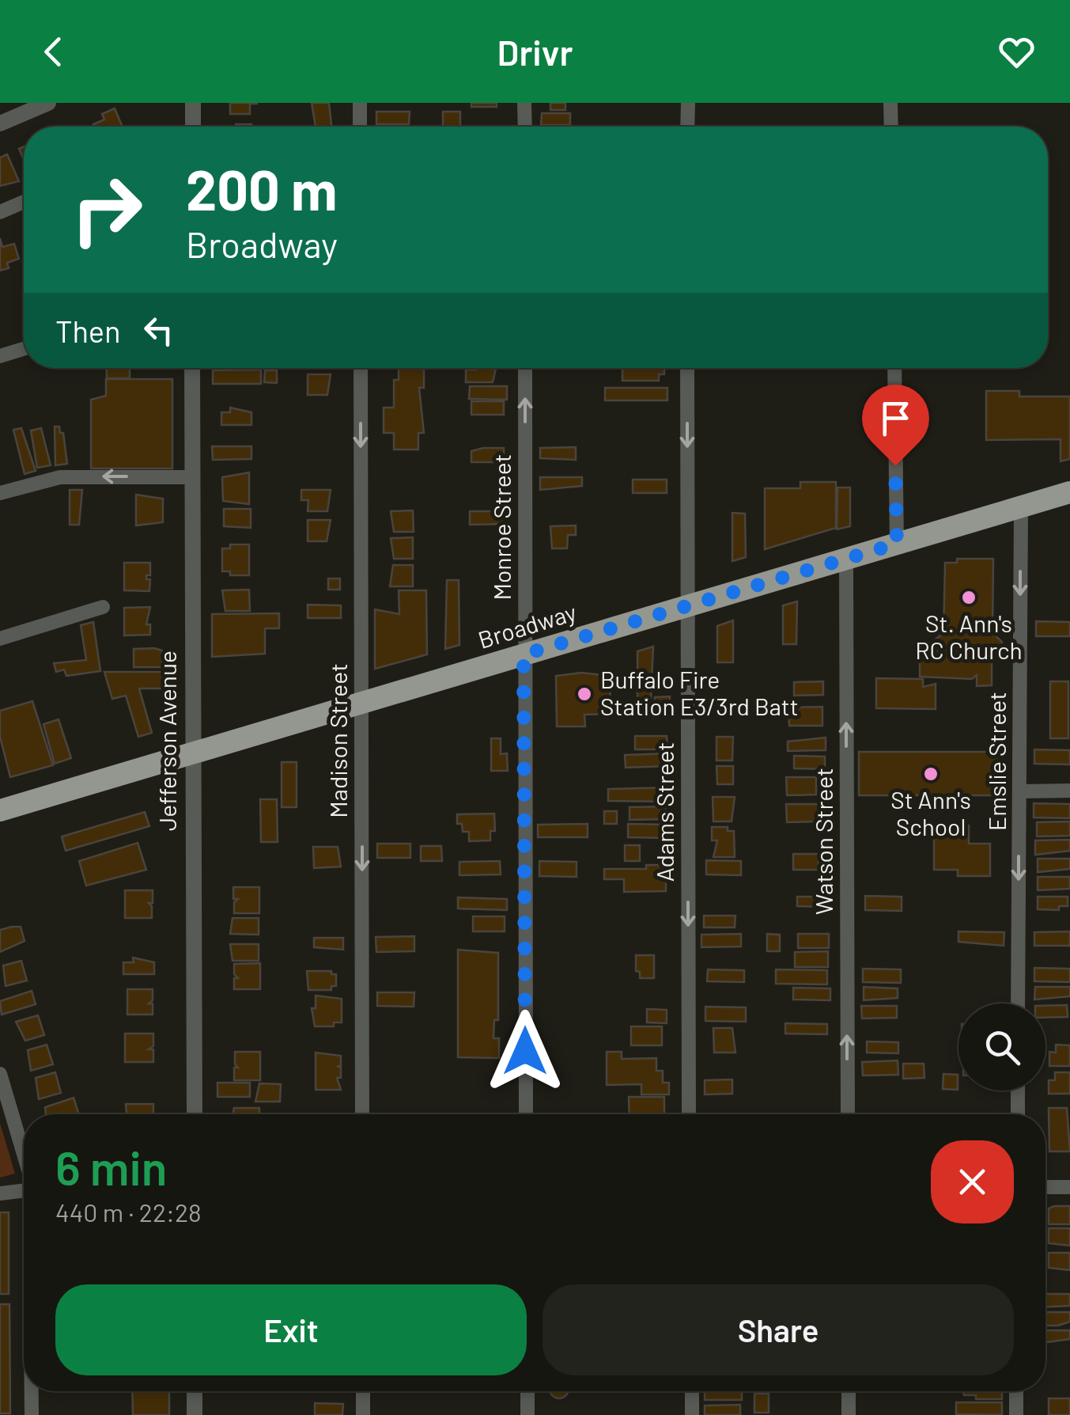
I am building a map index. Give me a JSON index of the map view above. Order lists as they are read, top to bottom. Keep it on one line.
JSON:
{"streets":{"main road":["Broadway"],"street":["Monroe Street","Jefferson Avenue","Madison Street","Emslie Street","Adams Street","Watson Street"]},"crossings":[["Monroe Street","Broadway"],["Broadway","Jefferson Avenue"],["Broadway","Madison Street"],["Broadway","Emslie Street"],["Broadway","Adams Street"],["Broadway","Watson Street"]],"one_way":["Monroe Street","Madison Street","Emslie Street","Adams Street","Watson Street"],"places":["St. Ann's RC Church","Buffalo Fire Station E3/3rd Batt","St Ann's School"],"page":{"header":"Drivr","turn":["200 m","Broadway"],"then":"Then","heading":["6 min","440 m · 22:28"],"buttons":["Exit","Share"]}}
